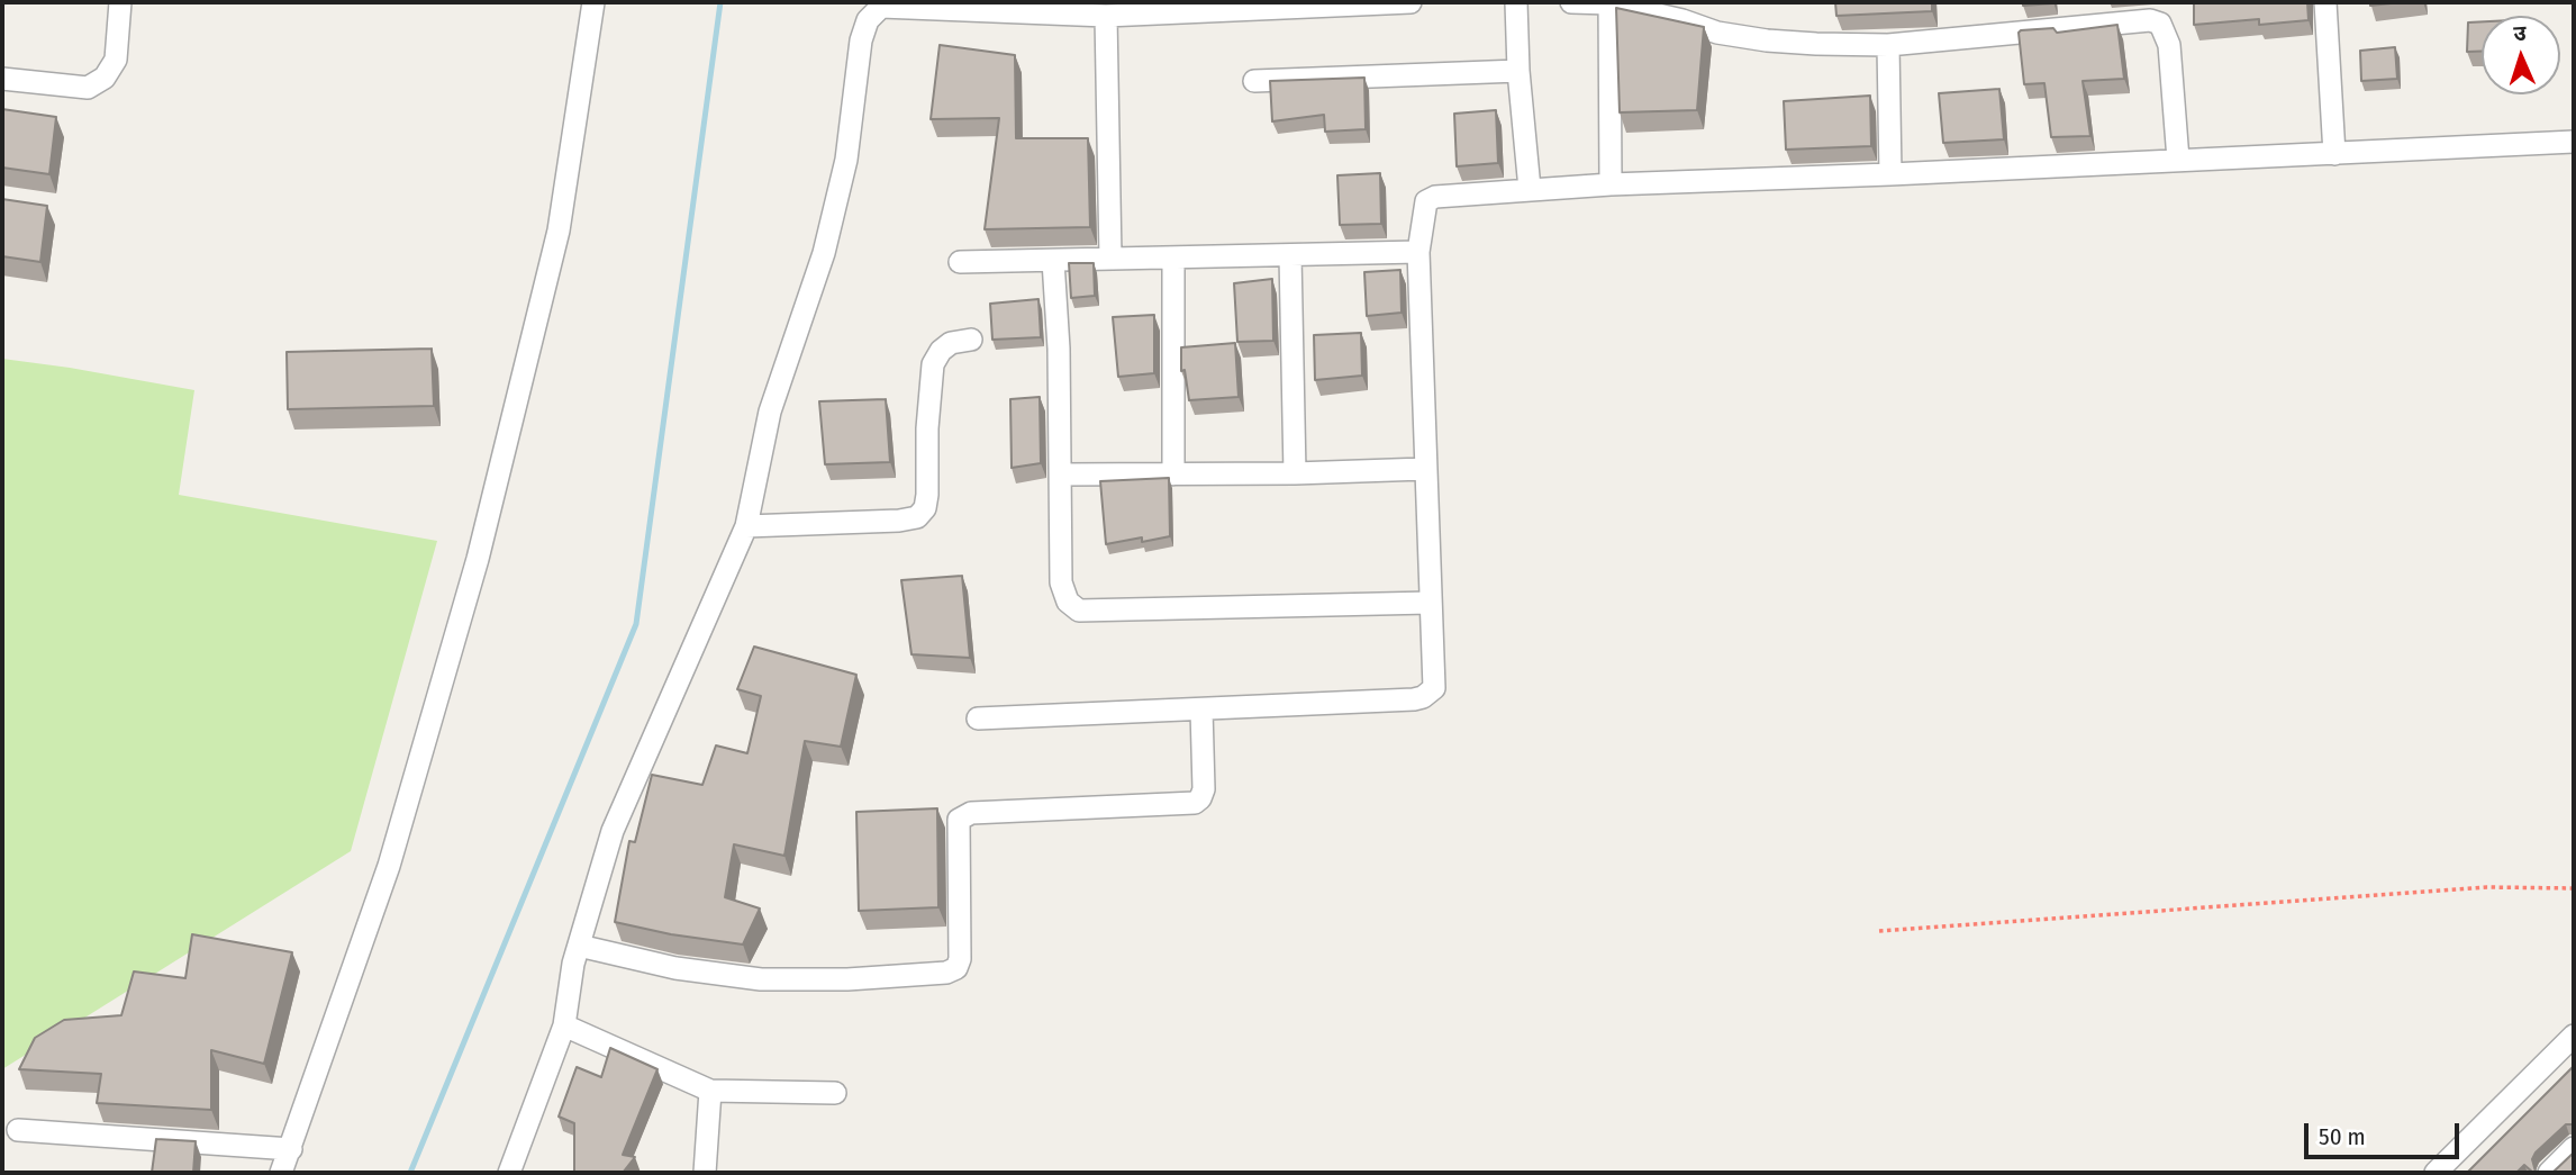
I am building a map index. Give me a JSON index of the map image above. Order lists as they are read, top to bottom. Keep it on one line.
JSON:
{"scale_bar":"50 m","north":"top"}
